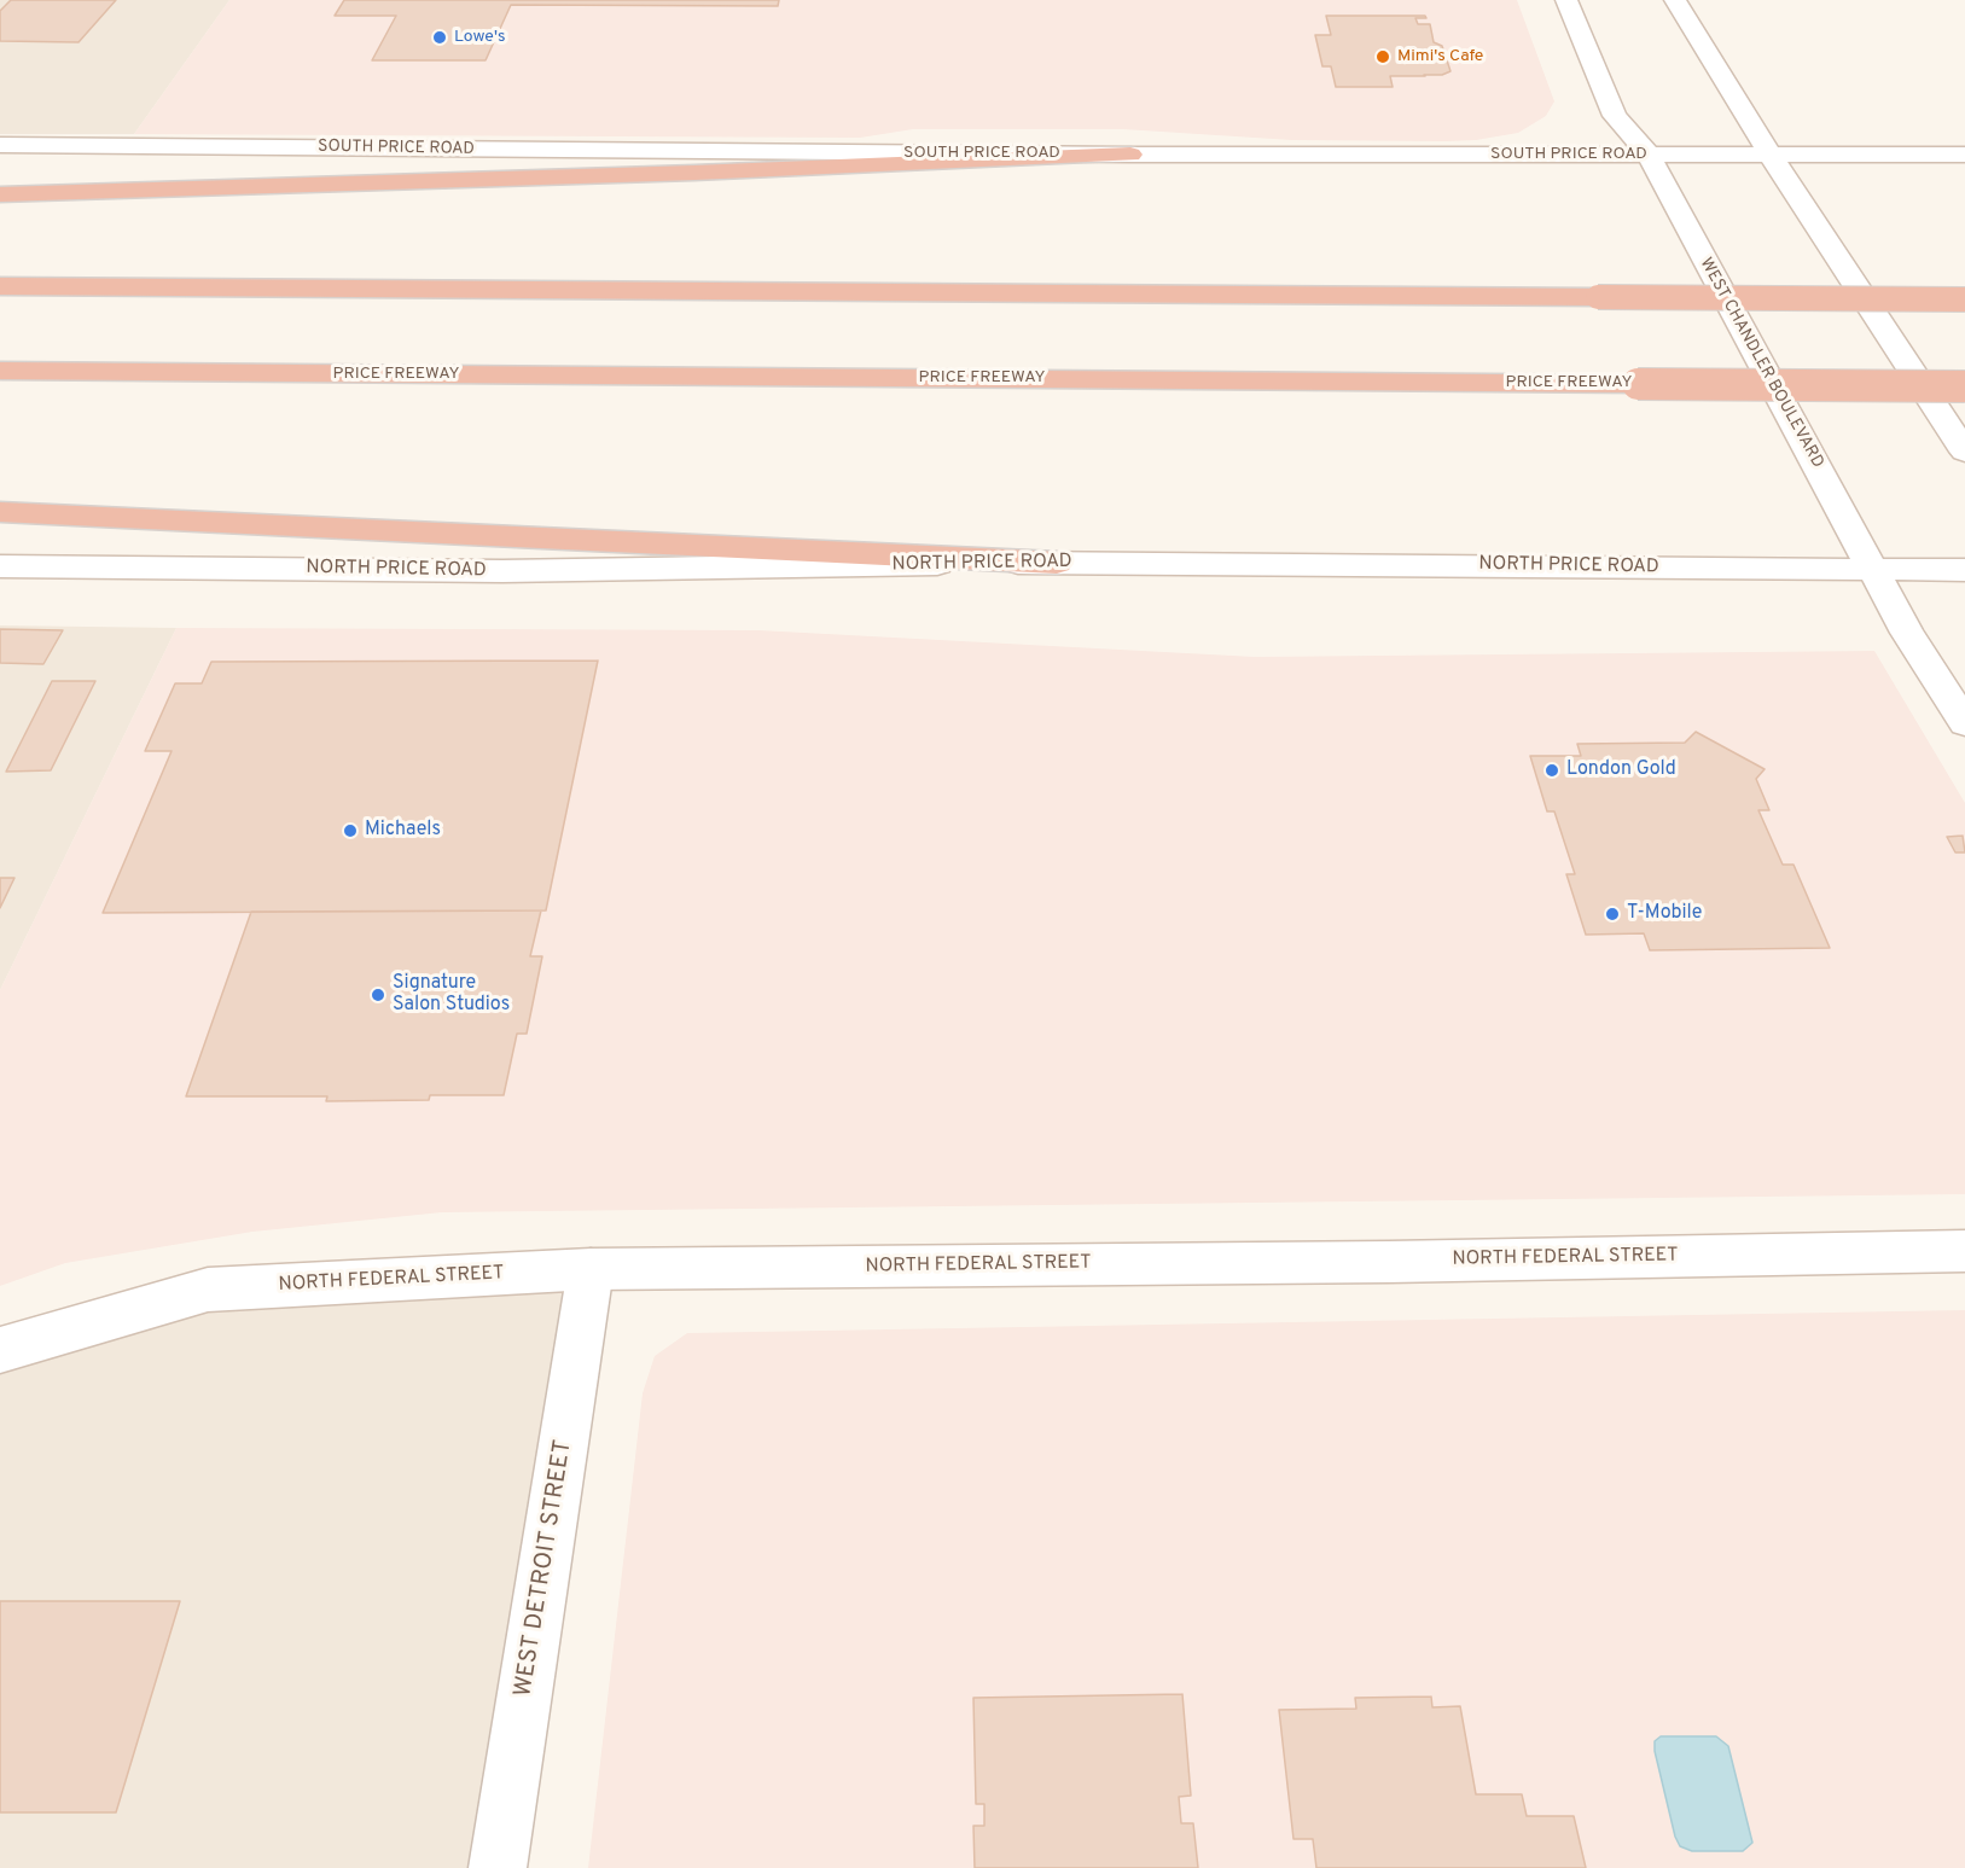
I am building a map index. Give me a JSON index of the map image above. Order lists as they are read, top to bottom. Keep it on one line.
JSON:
{"streets":{"highway":["PRICE FREEWAY"],"main road":["SOUTH PRICE ROAD","WEST CHANDLER BOULEVARD","NORTH PRICE ROAD","NORTH FEDERAL STREET","WEST DETROIT STREET"]},"crossings":[["SOUTH PRICE ROAD","WEST CHANDLER BOULEVARD"],["WEST CHANDLER BOULEVARD","NORTH PRICE ROAD"],["NORTH FEDERAL STREET","WEST DETROIT STREET"]],"places":["Lowe's","Mimi's Cafe","London Gold","Michaels","T-Mobile","Signature Salon Studios"]}
